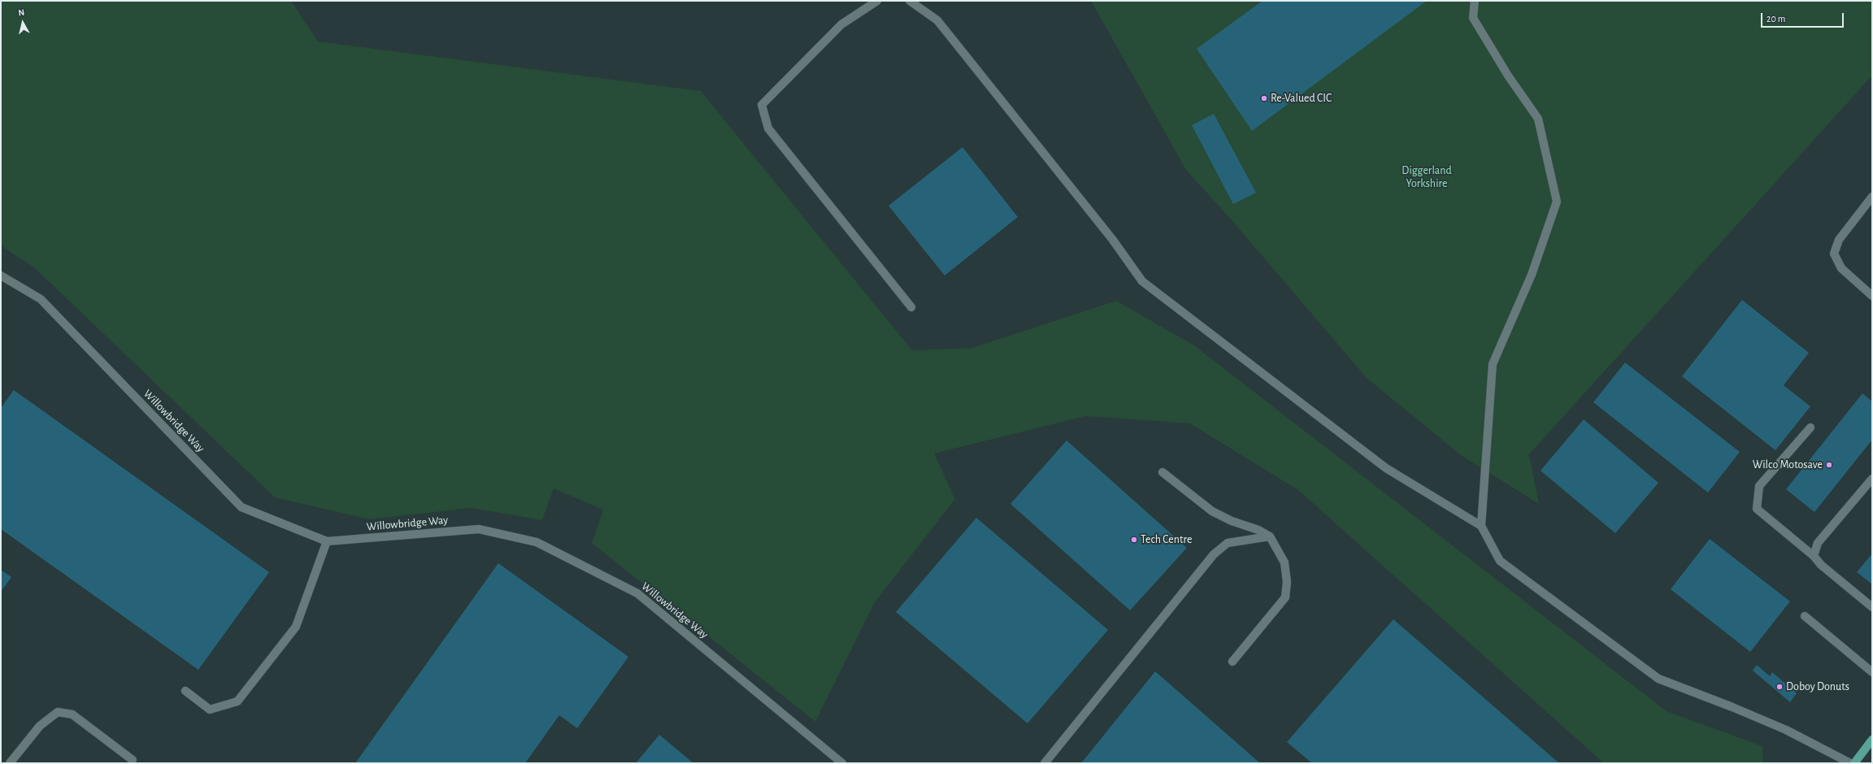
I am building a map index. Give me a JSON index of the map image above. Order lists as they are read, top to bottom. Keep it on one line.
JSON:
{"streets":{"street":["Willowbridge Way"]},"parks":["Diggerland Yorkshire"],"places":["Re-Valued CIC","Wilco Motosave","Tech Centre","Doboy Donuts"],"scale_bar":"20 m","north":"top"}
